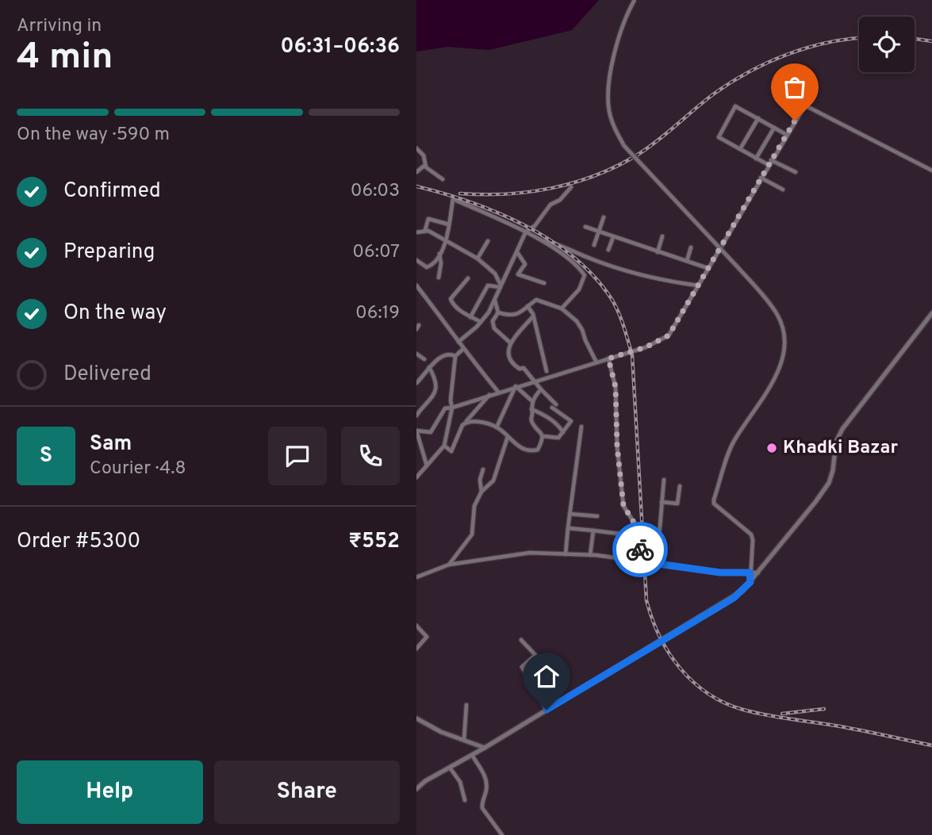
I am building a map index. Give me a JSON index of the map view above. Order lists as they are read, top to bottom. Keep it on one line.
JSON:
{"places":["Khadki Bazar"],"page":{"heading":["4 min","Arriving in","06:31–06:36"],"panel":["Sam","Courier · 4.8","Order #5300","₹552"],"bar":"On the way · 590 m","list":[["Confirmed","06:03"],["Preparing","06:07"],["On the way","06:19"],"Delivered"],"round":"S","buttons":["Help","Share"]}}
